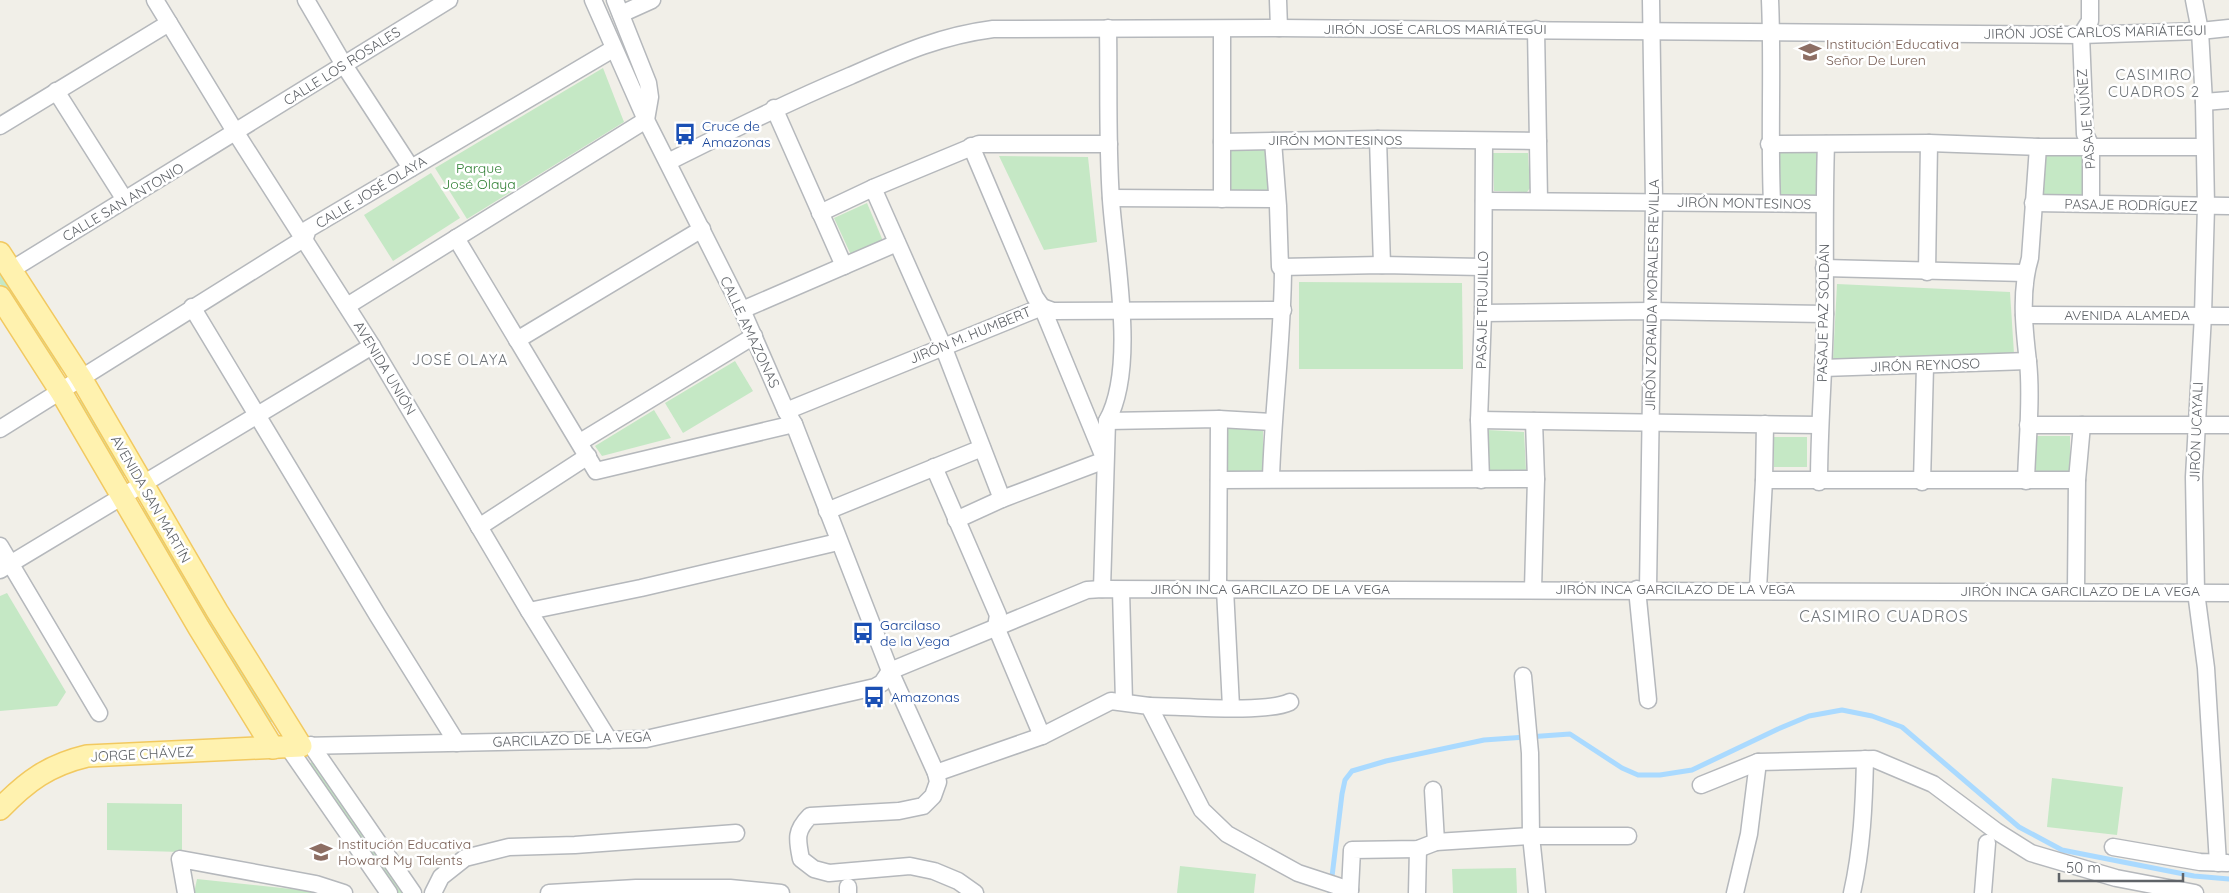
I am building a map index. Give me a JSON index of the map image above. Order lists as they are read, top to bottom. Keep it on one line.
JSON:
{"streets":{"main road":["AVENIDA SAN MARTÍN","JORGE CHÁVEZ"],"street":["JIRÓN JOSÉ CARLOS MARIÁTEGUI","CALLE LOS ROSALES","PASAJE NÚÑEZ","JIRÓN MONTESINOS","CALLE JOSÉ OLAYA","CALLE SAN ANTONIO","PASAJE RODRÍGUEZ","JIRÓN ZORAIDA MORALES REVILLA","PASAJE TRUJILLO","PASAJE PAZ SOLDÁN","AVENIDA ALAMEDA","CALLE AMAZONAS","JIRÓN M. HUMBERT","JIRÓN REYNOSO","AVENIDA UNIÓN","JIRÓN UCAYALI","JIRÓN INCA GARCILAZO DE LA VEGA","GARCILAZO DE LA VEGA"]},"crossings":[["JIRÓN JOSÉ CARLOS MARIÁTEGUI","PASAJE NÚÑEZ"],["JIRÓN JOSÉ CARLOS MARIÁTEGUI","JIRÓN ZORAIDA MORALES REVILLA"],["JIRÓN JOSÉ CARLOS MARIÁTEGUI","CALLE AMAZONAS"],["JIRÓN JOSÉ CARLOS MARIÁTEGUI","JIRÓN UCAYALI"],["CALLE LOS ROSALES","CALLE SAN ANTONIO"],["CALLE LOS ROSALES","AVENIDA UNIÓN"],["PASAJE NÚÑEZ","PASAJE RODRÍGUEZ"],["JIRÓN MONTESINOS","JIRÓN ZORAIDA MORALES REVILLA"],["JIRÓN MONTESINOS","PASAJE TRUJILLO"],["JIRÓN MONTESINOS","PASAJE PAZ SOLDÁN"],["CALLE JOSÉ OLAYA","CALLE AMAZONAS"],["CALLE JOSÉ OLAYA","AVENIDA UNIÓN"],["CALLE JOSÉ OLAYA","AVENIDA SAN MARTÍN"],["CALLE SAN ANTONIO","AVENIDA UNIÓN"],["CALLE SAN ANTONIO","AVENIDA SAN MARTÍN"],["PASAJE RODRÍGUEZ","JIRÓN UCAYALI"],["JIRÓN ZORAIDA MORALES REVILLA","JIRÓN INCA GARCILAZO DE LA VEGA"],["PASAJE PAZ SOLDÁN","JIRÓN REYNOSO"],["AVENIDA ALAMEDA","JIRÓN UCAYALI"],["CALLE AMAZONAS","JIRÓN M. HUMBERT"],["CALLE AMAZONAS","JIRÓN INCA GARCILAZO DE LA VEGA"],["CALLE AMAZONAS","GARCILAZO DE LA VEGA"],["AVENIDA UNIÓN","GARCILAZO DE LA VEGA"],["JIRÓN UCAYALI","JIRÓN INCA GARCILAZO DE LA VEGA"],["AVENIDA SAN MARTÍN","GARCILAZO DE LA VEGA"],["AVENIDA SAN MARTÍN","JORGE CHÁVEZ"],["JIRÓN INCA GARCILAZO DE LA VEGA","GARCILAZO DE LA VEGA"],["GARCILAZO DE LA VEGA","JORGE CHÁVEZ"]],"districts":["CASIMIRO CUADROS 2","JOSÉ OLAYA","CASIMIRO CUADROS"],"parks":["Parque José Olaya"],"places":{"school or university":["Institución Educativa Señor De Luren","Institución Educativa Howard My Talents"],"bus stop":["Cruce de Amazonas","Garcilaso de la Vega","Amazonas"]},"scale_bar":"50 m"}
